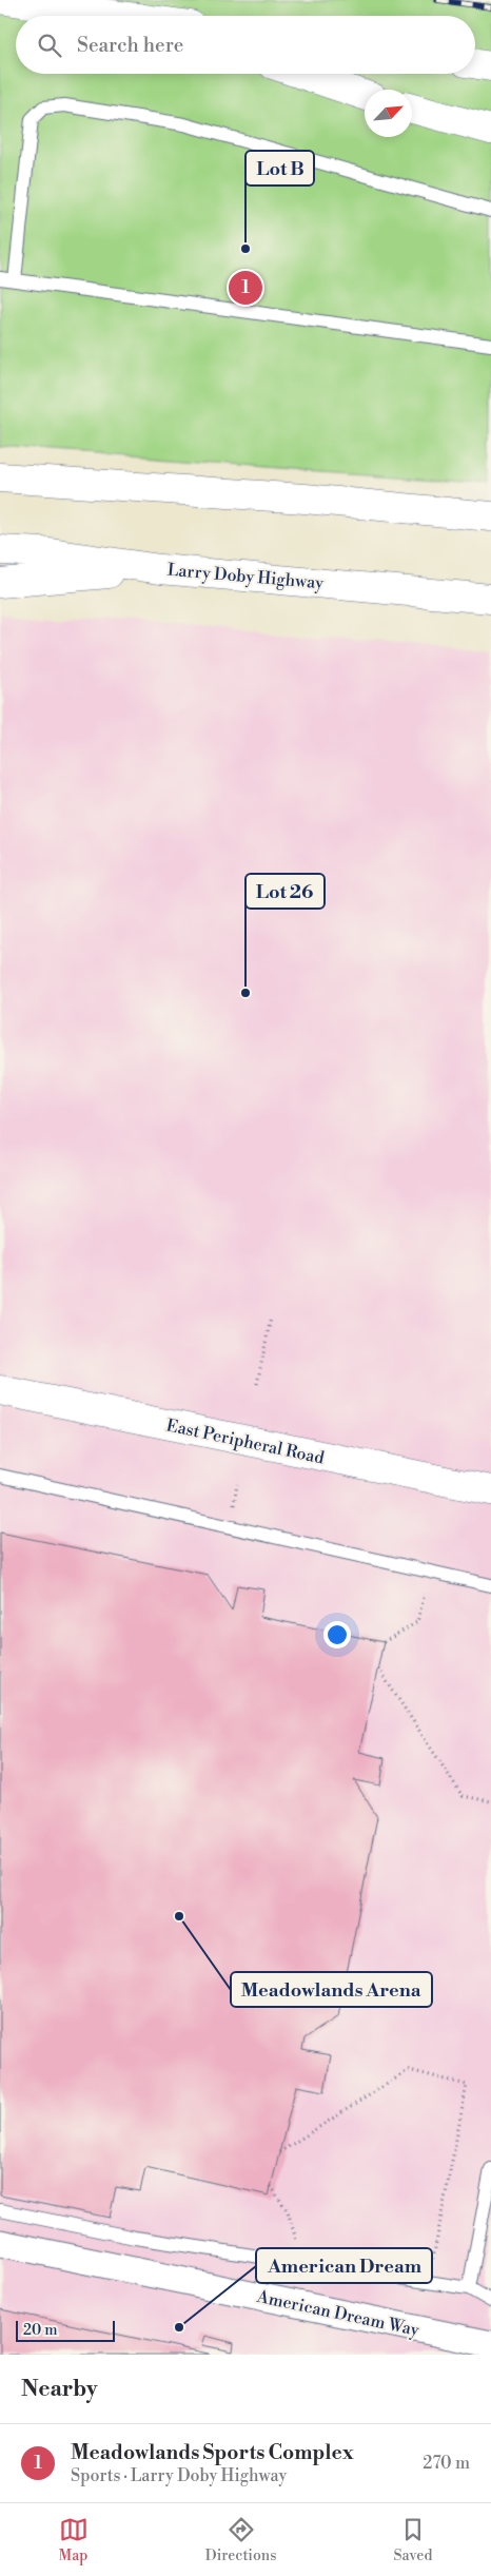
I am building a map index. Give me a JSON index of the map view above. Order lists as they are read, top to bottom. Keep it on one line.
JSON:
{"streets":{"main road":["Larry Doby Highway","East Peripheral Road"],"street":["American Dream Way"]},"places":["Lot B","Lot 26","Meadowlands Arena","American Dream"],"scale_bar":"20 m","north":"top right","page":{"search":"Search here","pins":"1","scale":"20 m","heading":"Nearby","list":[{"mark":"1","name":"Meadowlands Sports Complex","note":"Sports · Larry Doby Highway","value":"270 m"}],"nav":["Map","Directions","Saved"]}}
